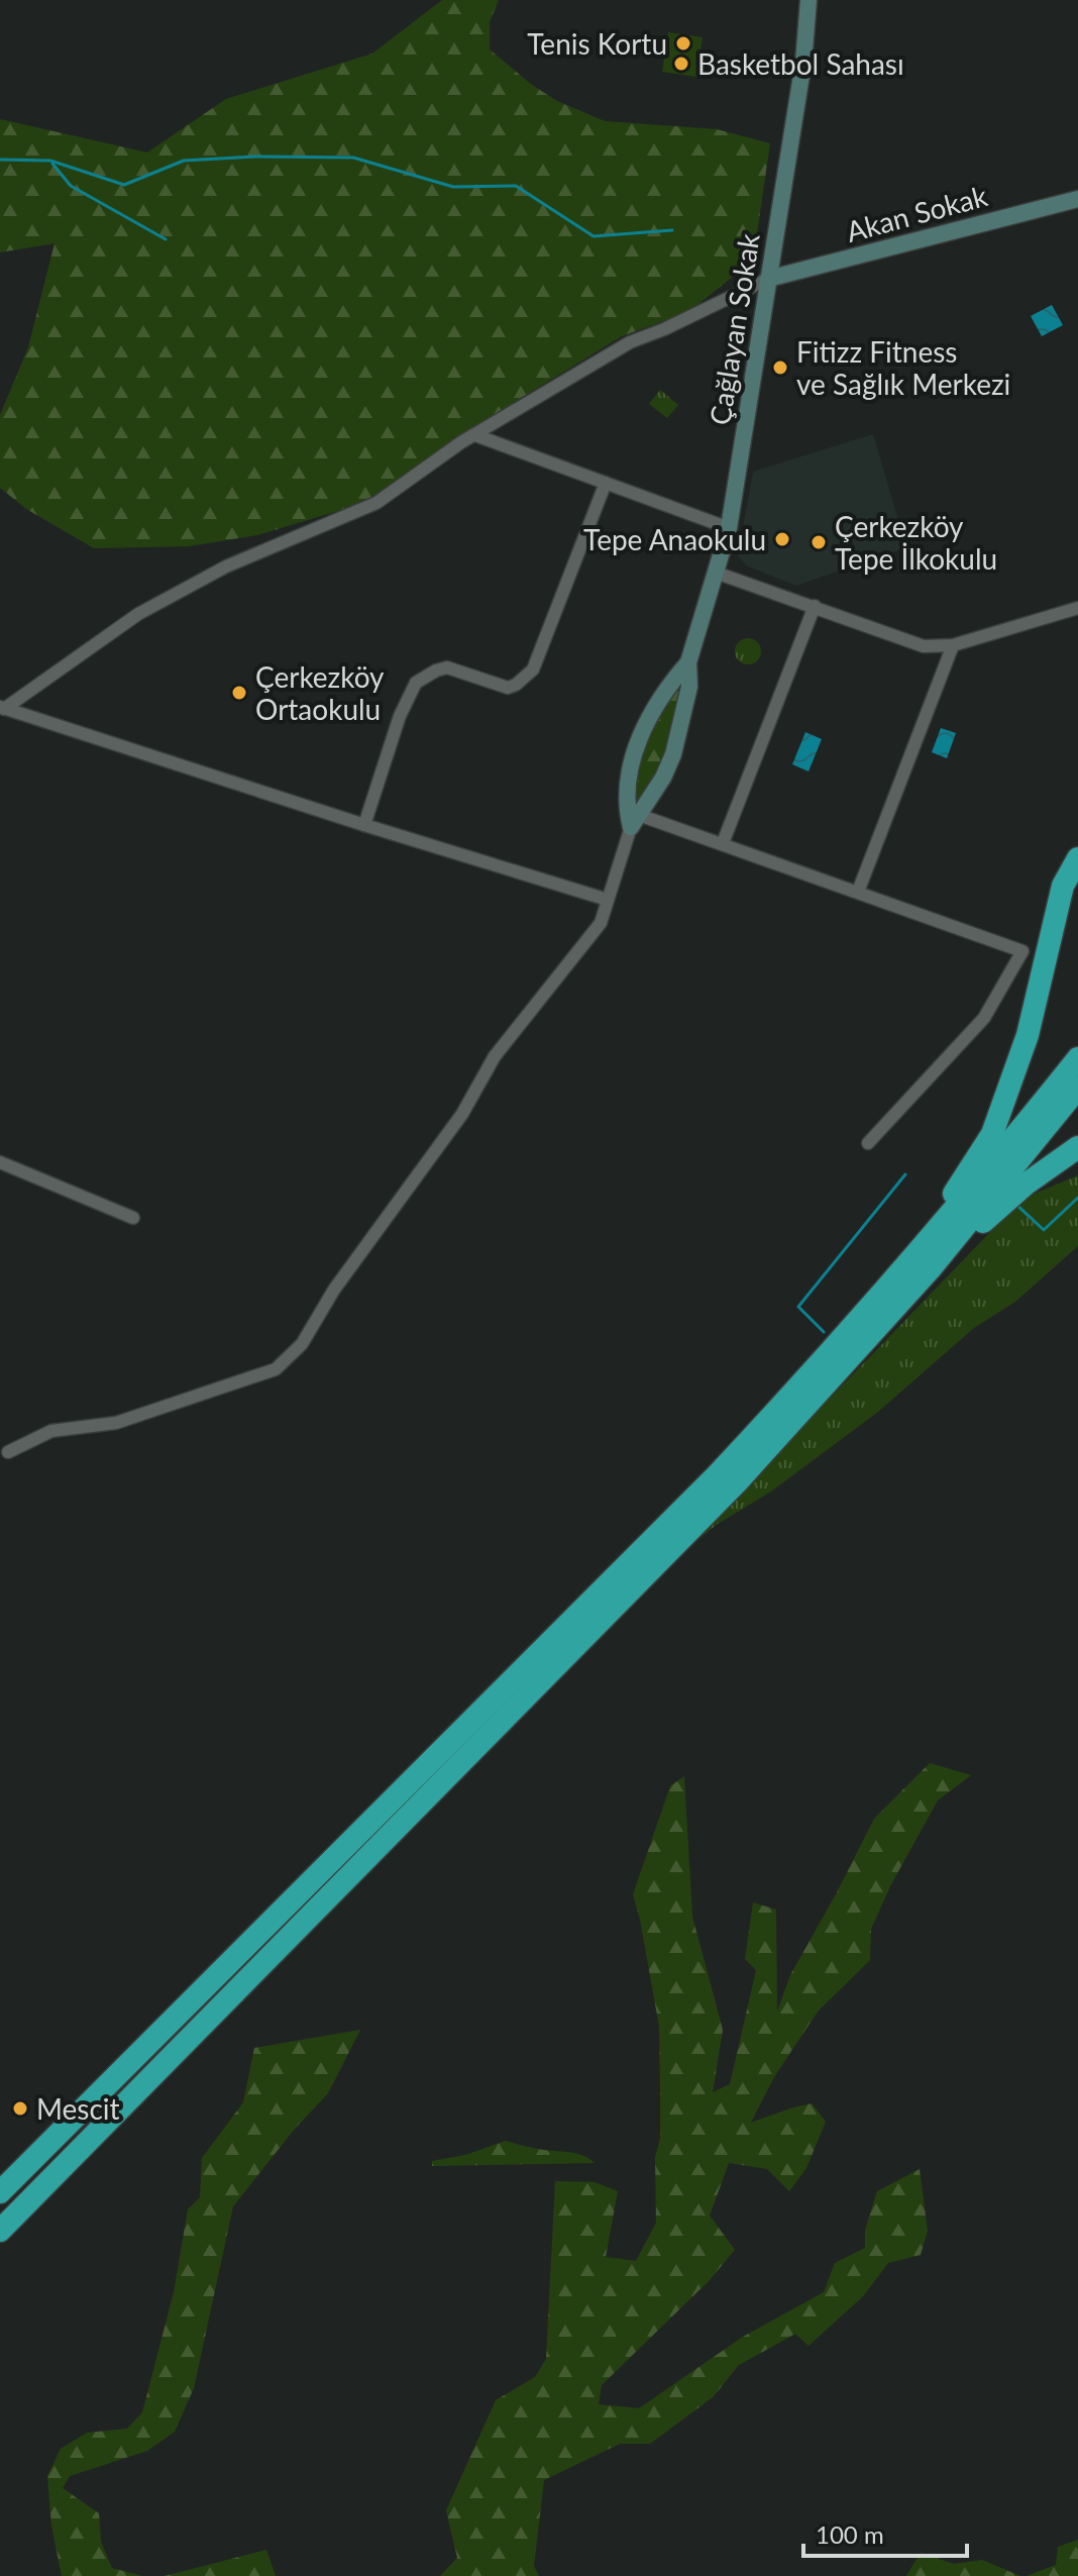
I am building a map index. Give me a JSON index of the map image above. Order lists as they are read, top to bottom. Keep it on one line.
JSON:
{"streets":{"street":["Akan Sokak","Çağlayan Sokak"]},"crossings":[["Akan Sokak","Çağlayan Sokak"]],"places":["Tenis Kortu","Basketbol Sahası","Fitizz Fitness ve Sağlık Merkezi","Tepe Anaokulu","Çerkezköy Tepe İlkokulu","Çerkezköy Ortaokulu","Mescit"],"scale_bar":"100 m"}
